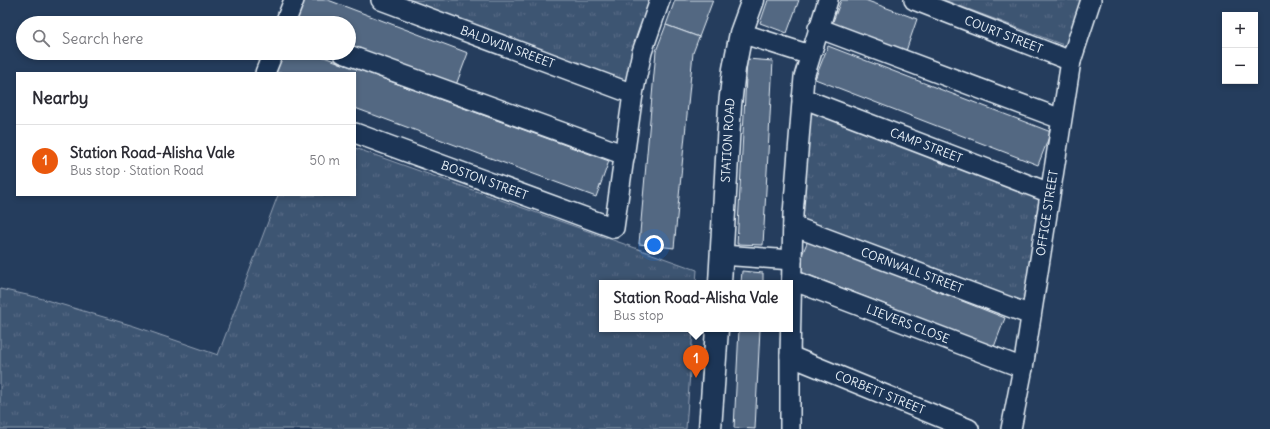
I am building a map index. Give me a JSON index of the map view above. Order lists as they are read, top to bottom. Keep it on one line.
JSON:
{"streets":{"main road":["STATION ROAD"],"street":["COURT STREET","BALDWIN SREEET","CAMP STREET","BOSTON STREET","OFFICE STREET","CORNWALL STREET","LIEVERS CLOSE","CORBETT STREET"]},"crossings":[["COURT STREET","OFFICE STREET"],["CAMP STREET","OFFICE STREET"],["OFFICE STREET","CORNWALL STREET"],["OFFICE STREET","LIEVERS CLOSE"]],"page":{"map_buttons":["+","−"],"search":"Search here","heading":"Nearby","list":[{"mark":"1","name":"Station Road-Alisha Vale","note":"Bus stop · Station Road","value":"50 m"}],"popup":["Station Road-Alisha Vale","Bus stop"],"pins":"1"}}
